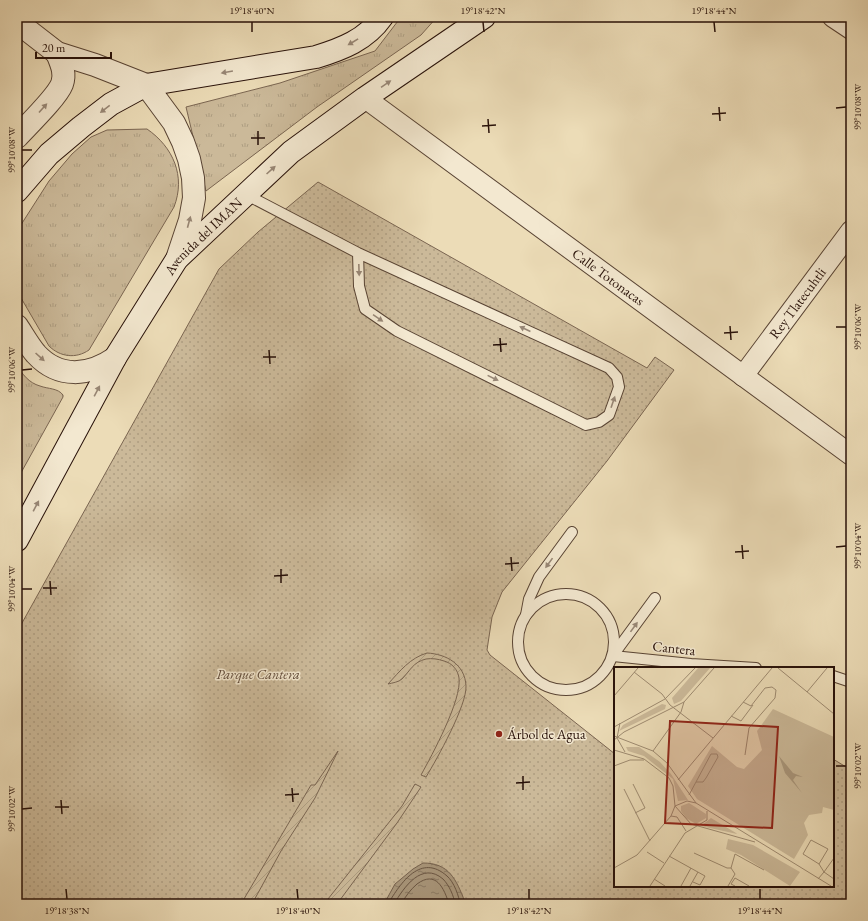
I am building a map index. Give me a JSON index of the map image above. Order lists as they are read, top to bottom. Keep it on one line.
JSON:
{"streets":{"main road":["Avenida del IMAN"],"street":["Calle Totonacas","Rey Tlatecuhtli"],"lane":["Cantera"]},"crossings":[["Avenida del IMAN","Calle Totonacas"],["Calle Totonacas","Rey Tlatecuhtli"]],"one_way":["Avenida del IMAN"],"parks":["Parque Cantera"],"places":["Árbol de Agua"],"scale_bar":"20 m","coordinates":["19°18'40\"N","19°18'42\"N","19°18'44\"N","99°10'08\"W","99°10'06\"W","99°10'04\"W","99°10'02\"W","19°18'38\"N"]}
